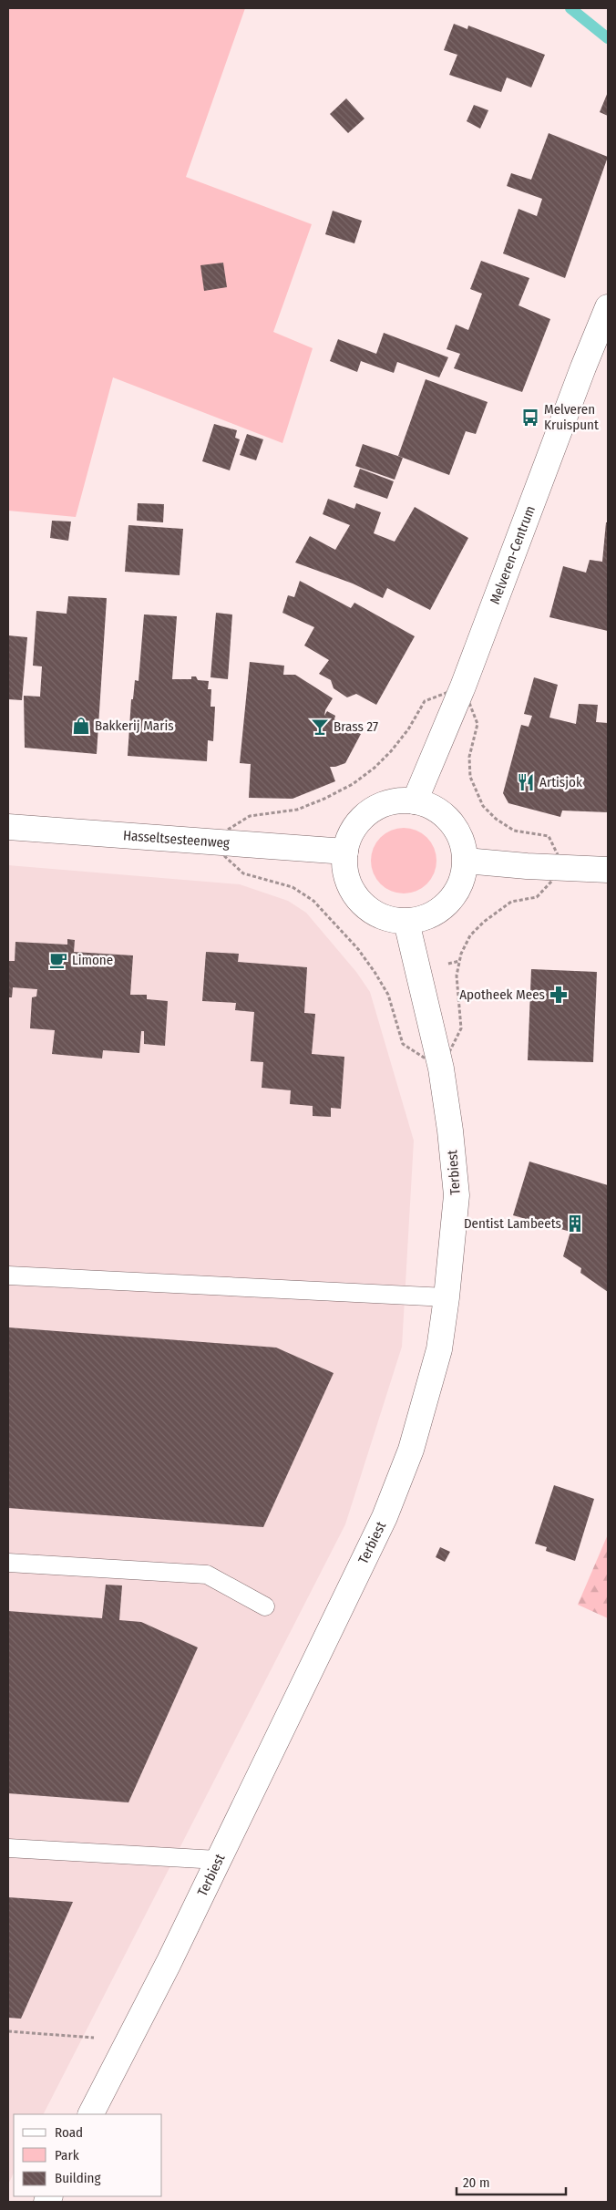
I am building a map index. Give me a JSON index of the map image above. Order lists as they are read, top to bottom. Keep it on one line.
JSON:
{"streets":{"main road":["Melveren-Centrum","Hasseltsesteenweg","Terbiest"]},"crossings":[["Melveren-Centrum","Hasseltsesteenweg"],["Melveren-Centrum","Terbiest"],["Hasseltsesteenweg","Terbiest"]],"places":{"bus stop":["Melveren Kruispunt"],"shop":["Bakkerij Maris"],"bar":["Brass 27"],"restaurant":["Artisjok"],"cafe":["Limone"],"pharmacy":["Apotheek Mees"],"building":["Dentist Lambeets"]},"legend":["Road","Park","Building"],"scale_bar":"20 m"}
